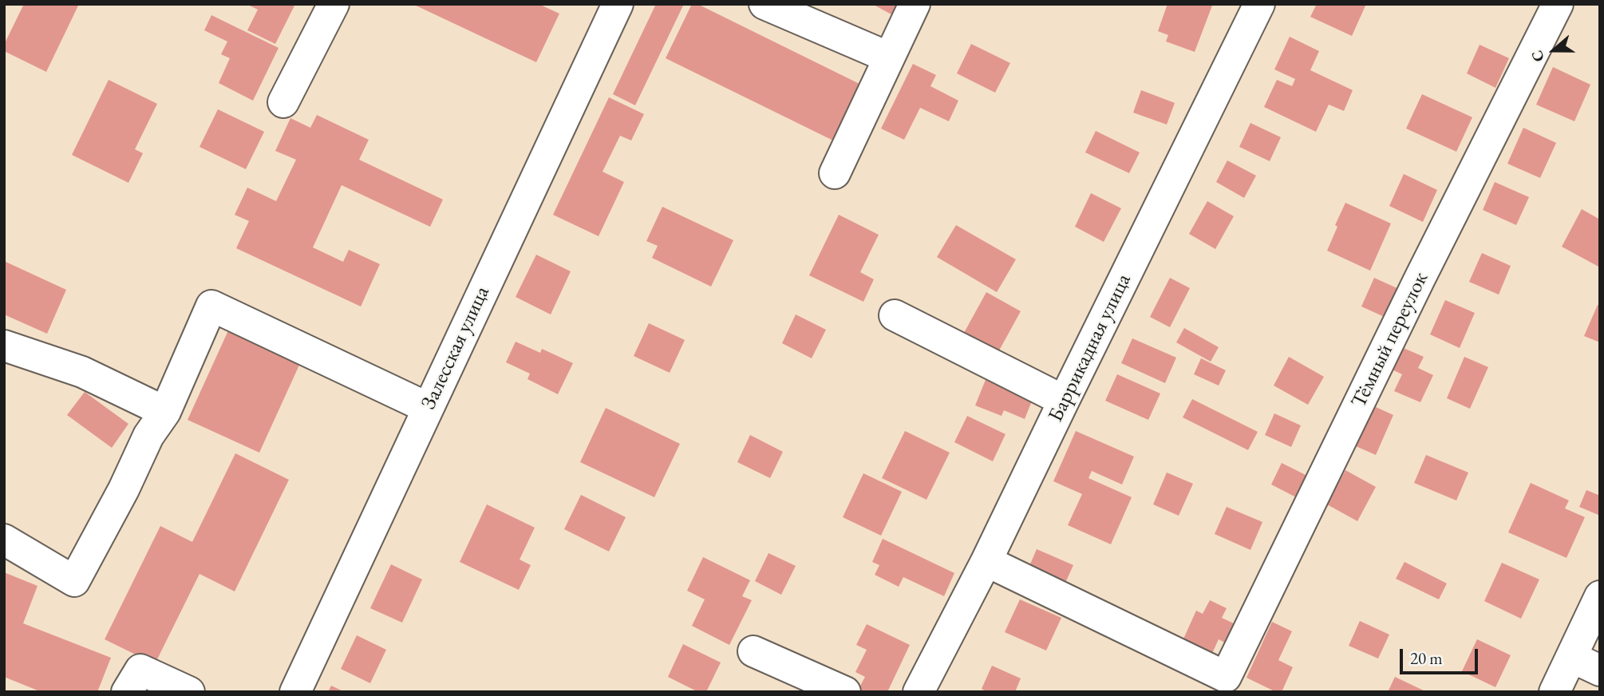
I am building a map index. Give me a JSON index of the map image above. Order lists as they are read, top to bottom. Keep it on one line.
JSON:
{"streets":{"street":["Тёмный переулок","Залесская улица","Баррикадная улица"]},"crossings":[["Тёмный переулок","Баррикадная улица"]],"scale_bar":"20 m","north":"left"}
